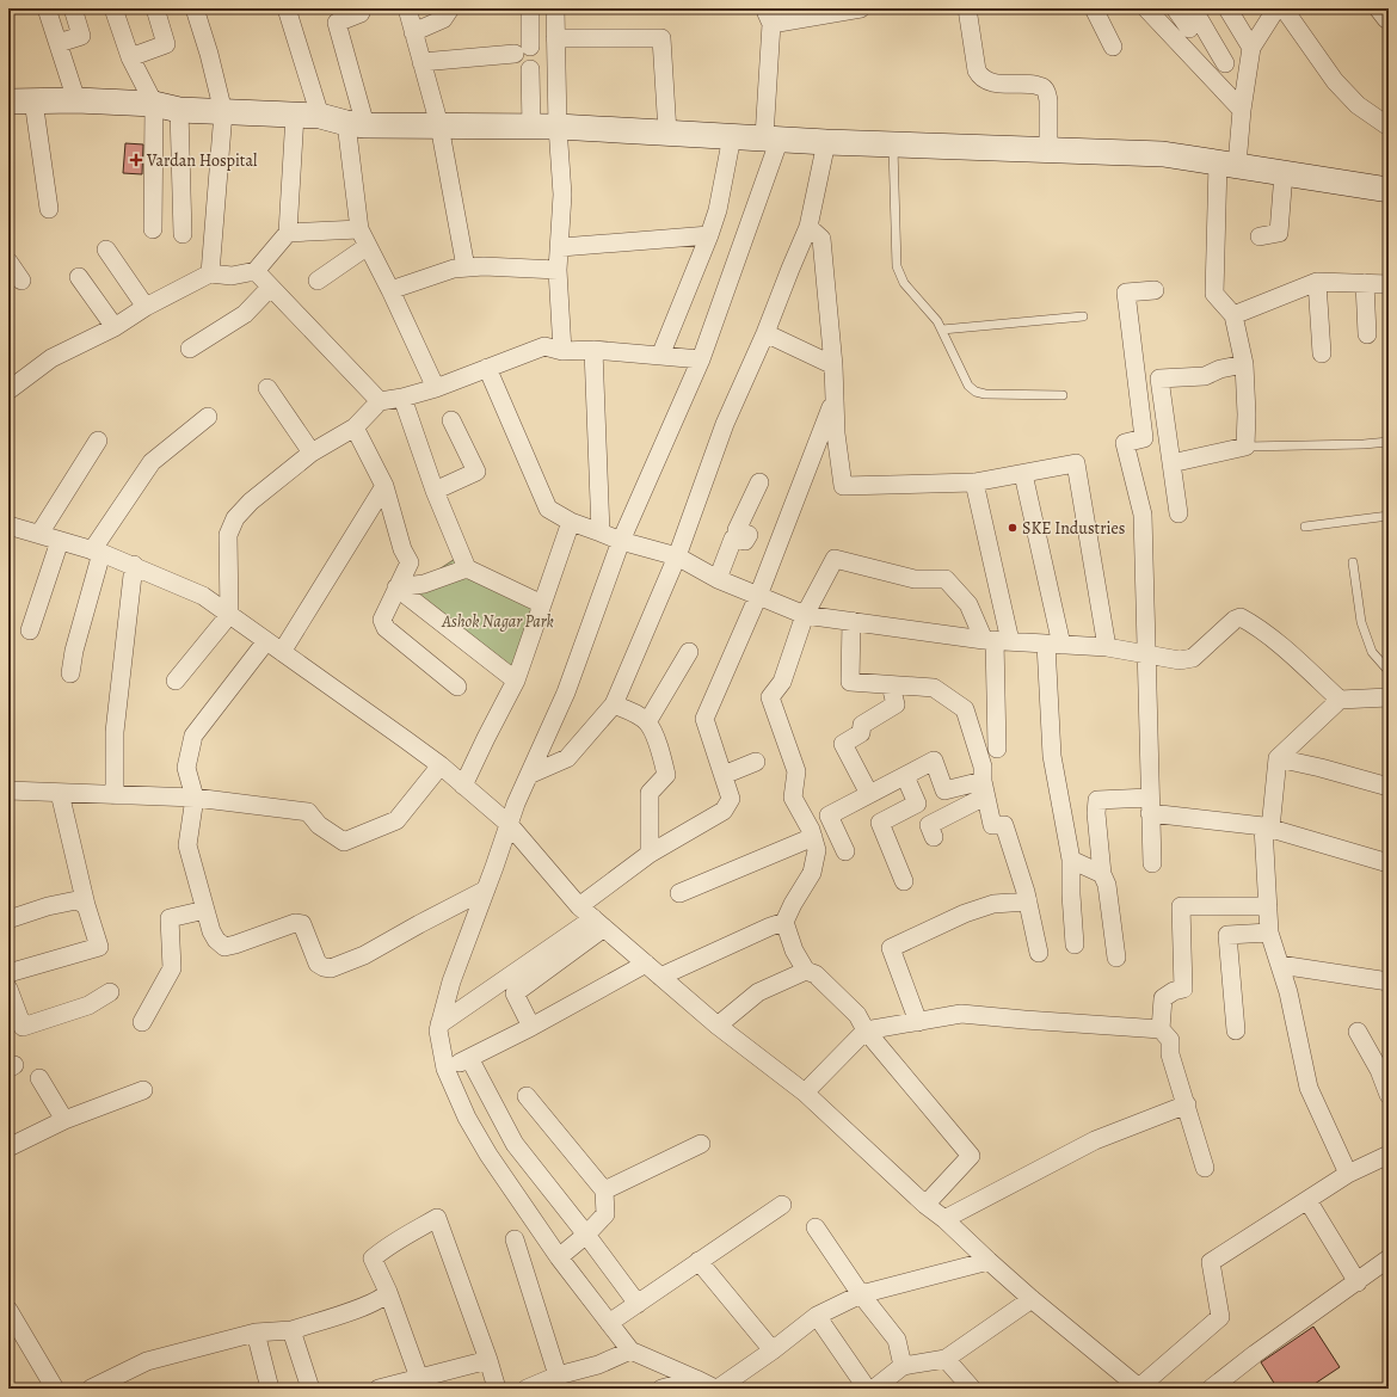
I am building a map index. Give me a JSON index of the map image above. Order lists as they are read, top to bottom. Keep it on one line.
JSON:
{"parks":["Ashok Nagar Park"],"places":{"health":["Vardan Hospital"],"other":["SKE Industries"]}}
